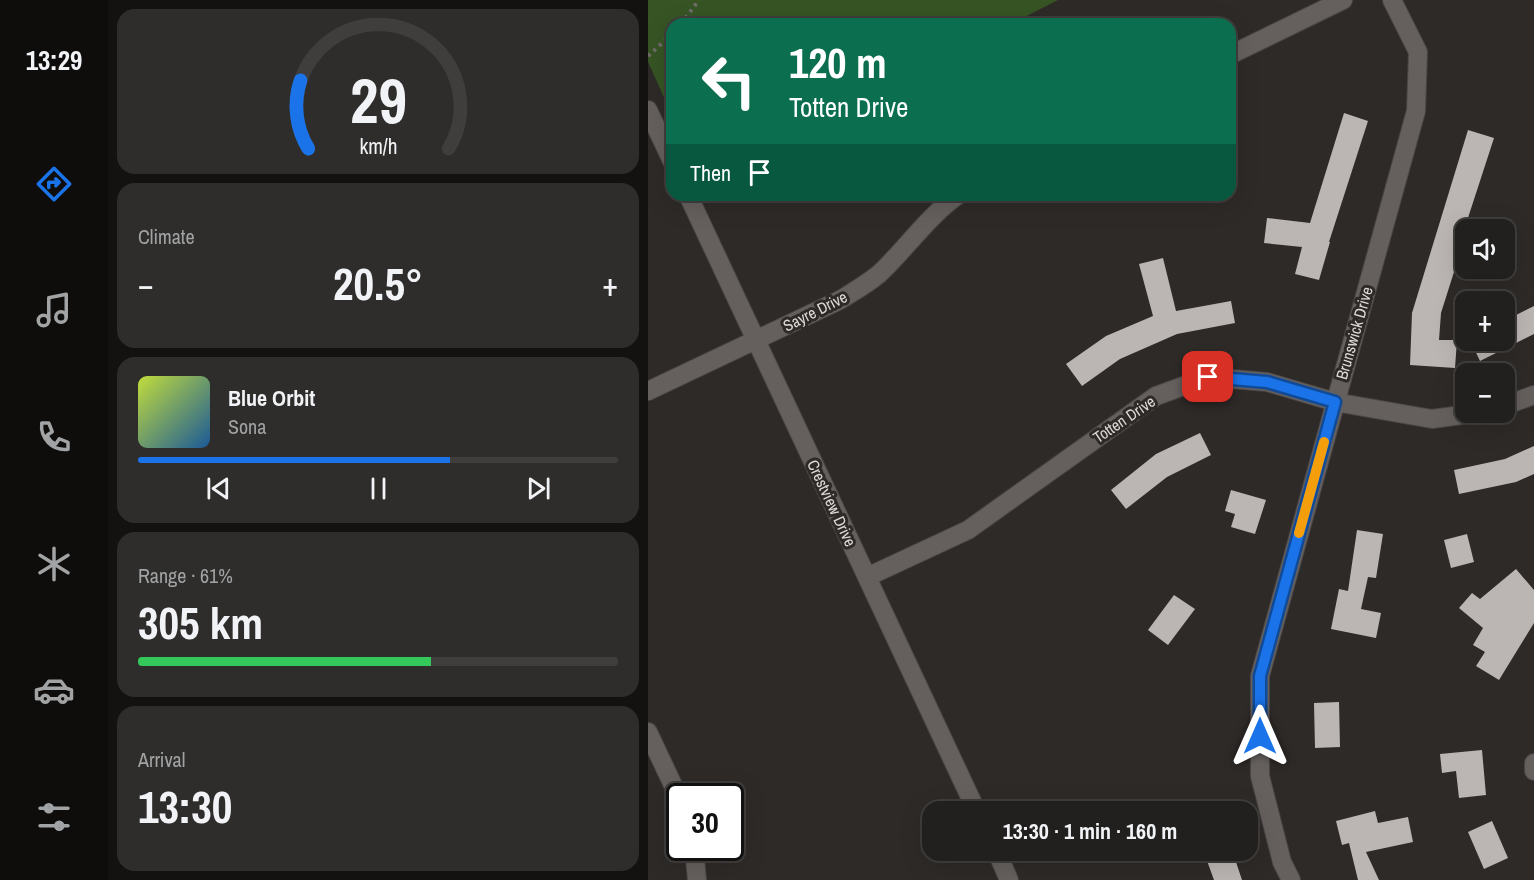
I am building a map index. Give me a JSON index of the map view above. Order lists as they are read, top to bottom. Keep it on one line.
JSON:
{"streets":{"street":["Sayre Drive","Brunswick Drive","Totten Drive","Crestview Drive"]},"crossings":[["Sayre Drive","Crestview Drive"],["Brunswick Drive","Totten Drive"],["Totten Drive","Crestview Drive"]],"page":{"tabs":"13:29","turn":["120 m","Totten Drive"],"then":"Then","tile":["Climate",["Range · 61%","305 km"],["Arrival","13:30"]],"map_buttons":["+","−"],"heat":["−","20.5°","+"],"song":["Blue Orbit","Sona"],"limit":"30","trip":"13:30 · 1 min · 160 m","gauge":["29","km/h"]}}
